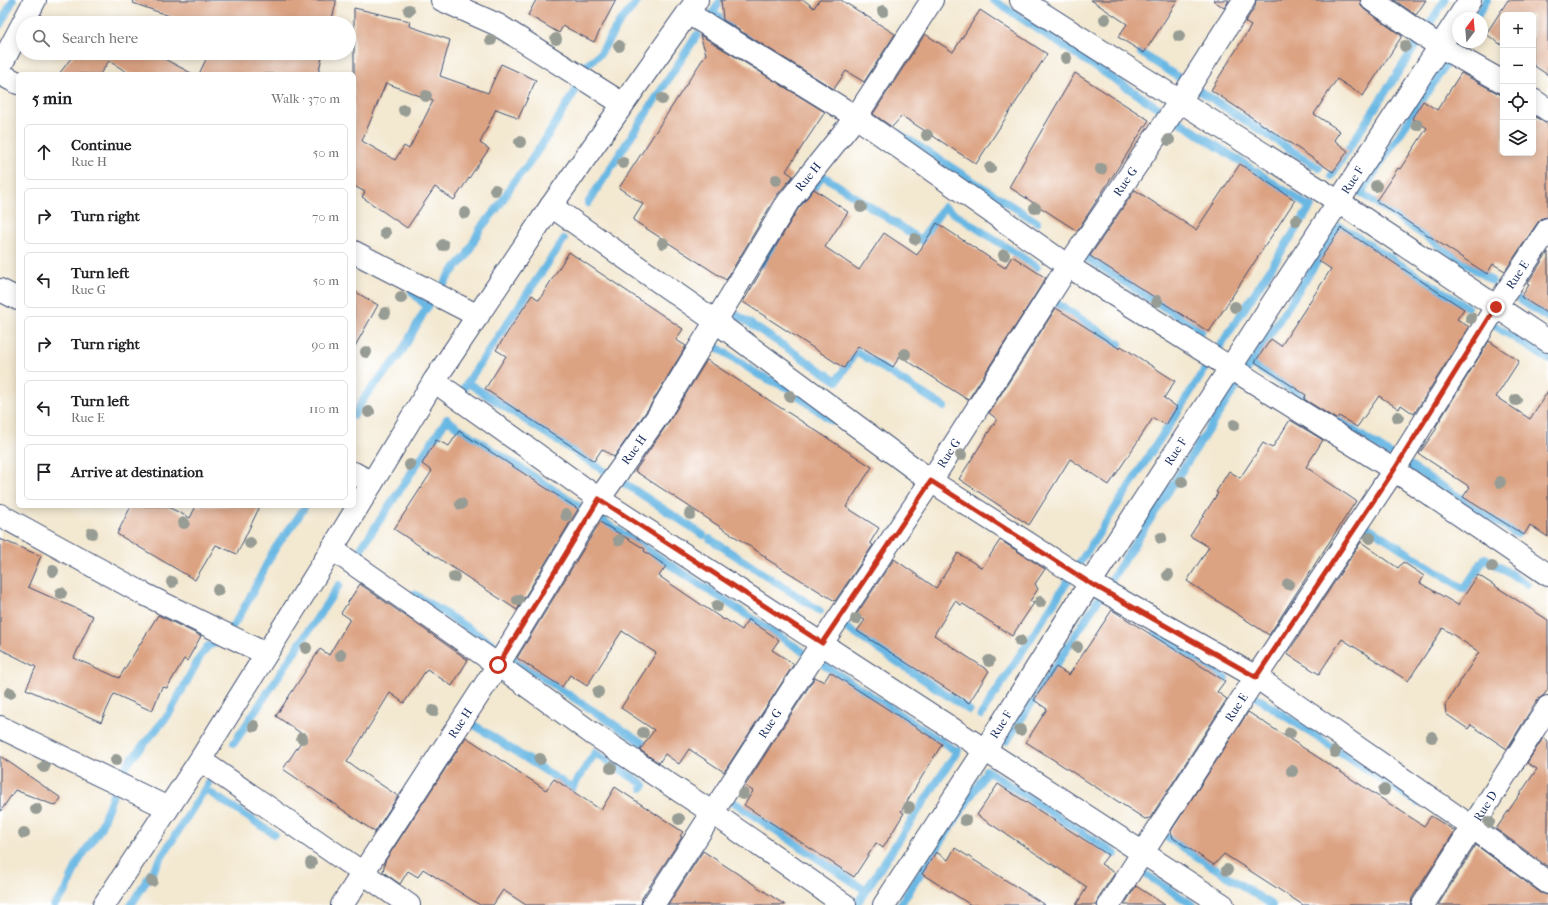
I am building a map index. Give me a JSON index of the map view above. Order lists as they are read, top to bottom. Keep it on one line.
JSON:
{"streets":{"street":["Rue H","Rue F","Rue G","Rue E","Rue D"]},"north":"top","page":{"map_buttons":["+","−"],"search":"Search here","heading":["5 min","Walk · 370 m"],"list":[["Continue","Rue H","50 m"],["Turn right","70 m"],["Turn left","Rue G","50 m"],["Turn right","90 m"],["Turn left","Rue E","110 m"],"Arrive at destination"]}}
